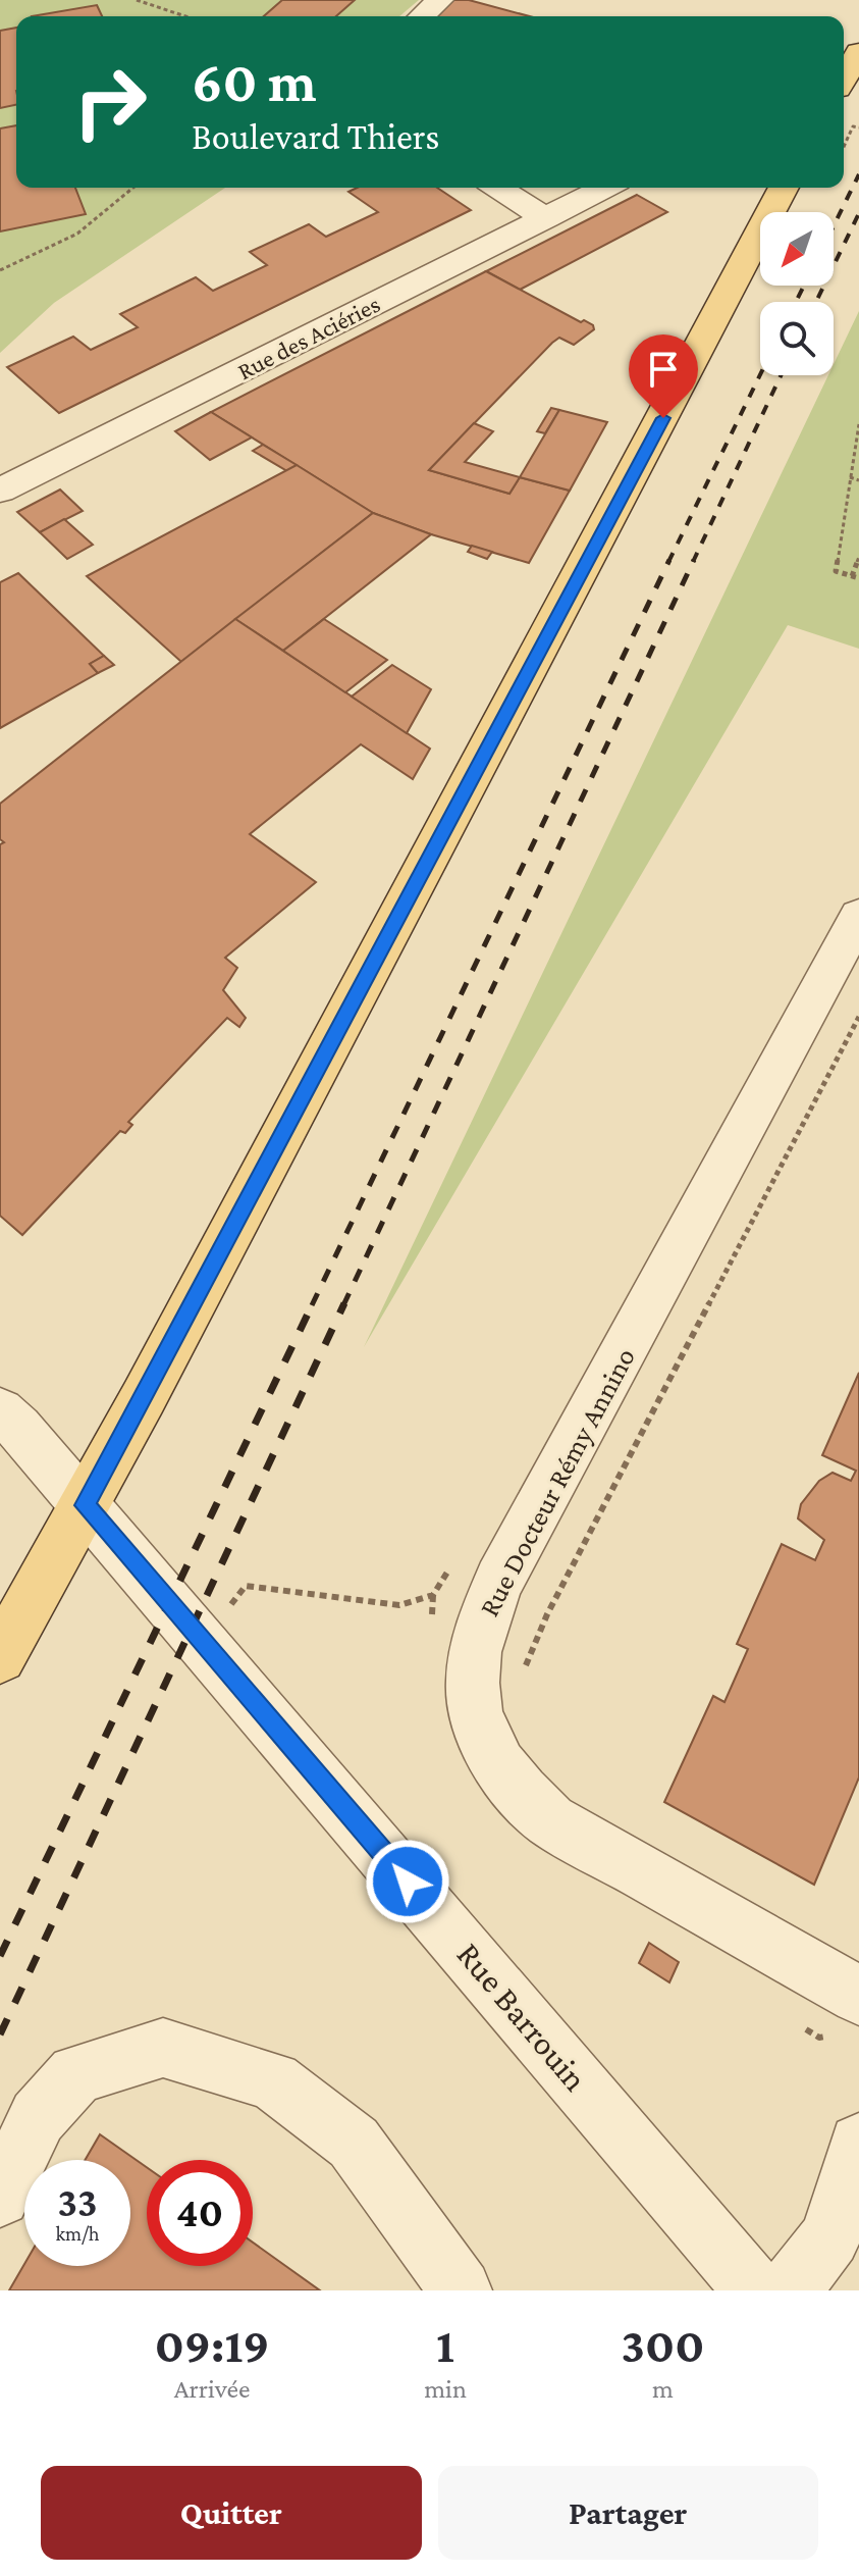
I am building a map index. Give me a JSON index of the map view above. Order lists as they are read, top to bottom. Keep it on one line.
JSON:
{"streets":{"street":["Rue des Aciéries","Rue Docteur Rémy Annino","Rue Barrouin"]},"north":"bottom left","page":{"turn":["60 m","Boulevard Thiers"],"speed":"33 km/h","limit":"40","eta":["09:19","Arrivée","1","min","300","m"],"buttons":["Quitter","Partager"]}}
